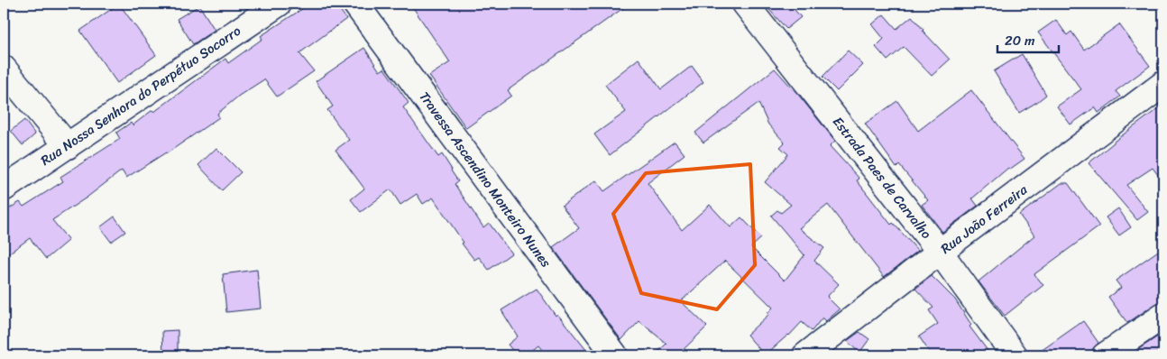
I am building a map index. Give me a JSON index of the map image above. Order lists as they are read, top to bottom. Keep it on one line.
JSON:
{"streets":{"street":["Rua Nossa Senhora do Perpétuo Socorro","Estrada Paes de Carvalho","Travessa Ascendino Monteiro Nunes","Rua João Ferreira"]},"crossings":[["Estrada Paes de Carvalho","Rua João Ferreira"]],"scale_bar":"20 m"}
